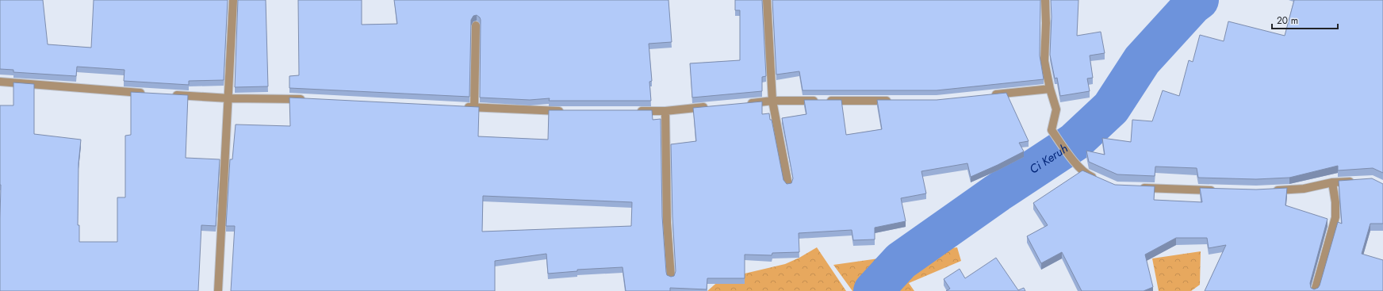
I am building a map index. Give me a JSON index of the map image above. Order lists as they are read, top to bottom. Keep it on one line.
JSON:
{"water":["Ci Keruh"],"scale_bar":"20 m"}
